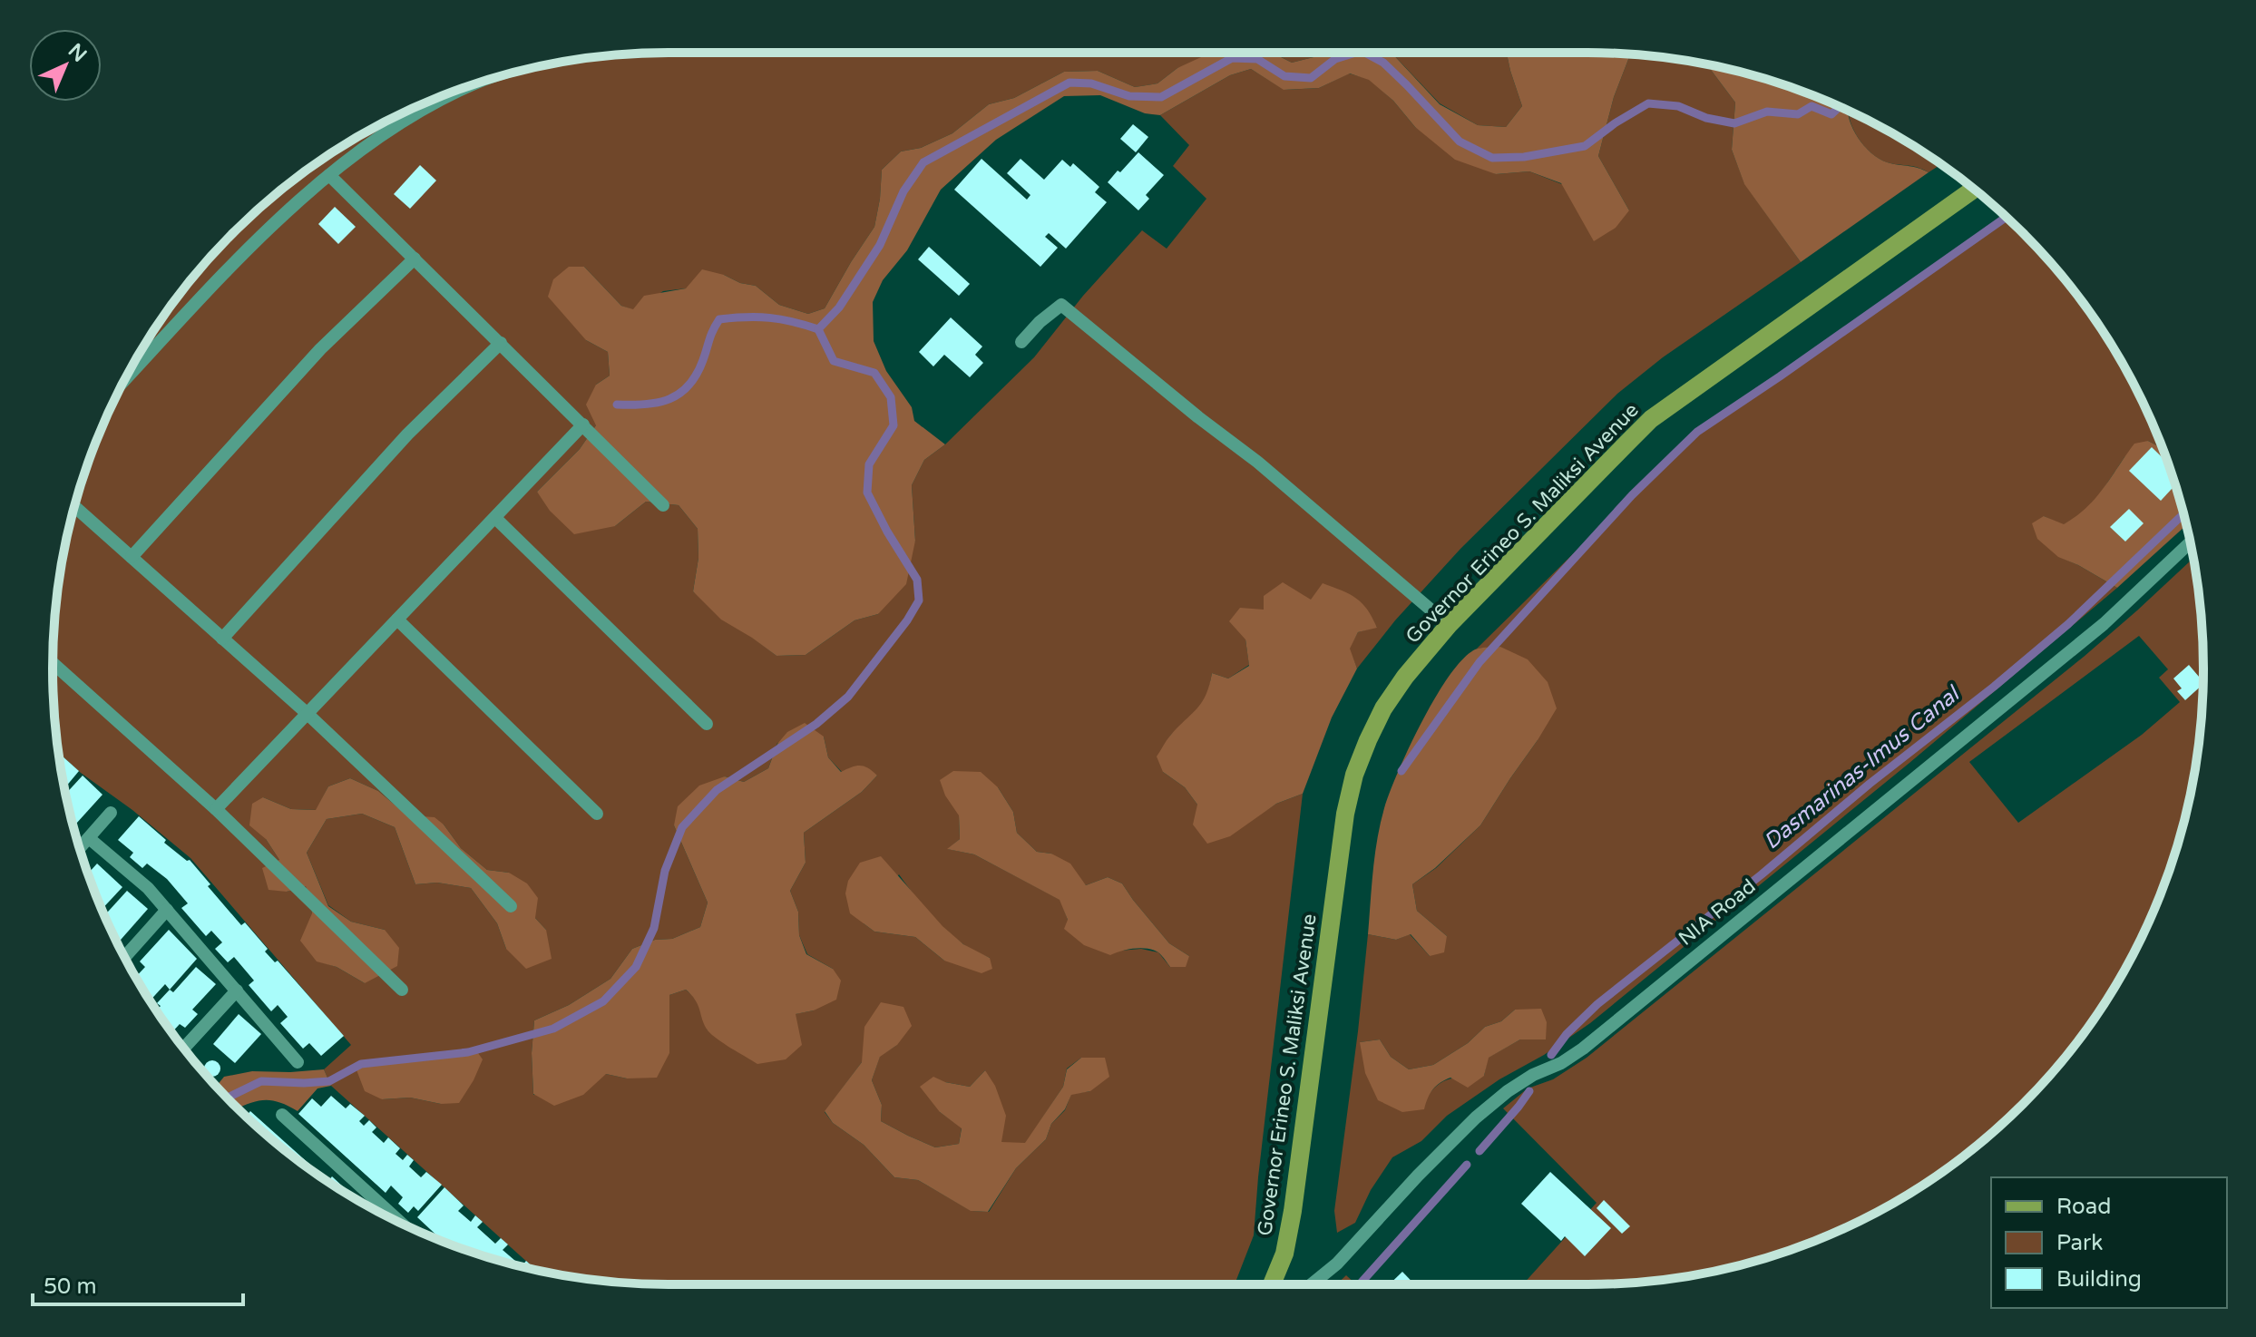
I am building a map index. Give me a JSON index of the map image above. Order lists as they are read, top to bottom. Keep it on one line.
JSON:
{"streets":{"main road":["Governor Erineo S. Maliksi Avenue"],"street":["NIA Road"]},"water":["Dasmarinas-Imus Canal"],"legend":["Road","Park","Building"],"scale_bar":"50 m","north":"top right"}
